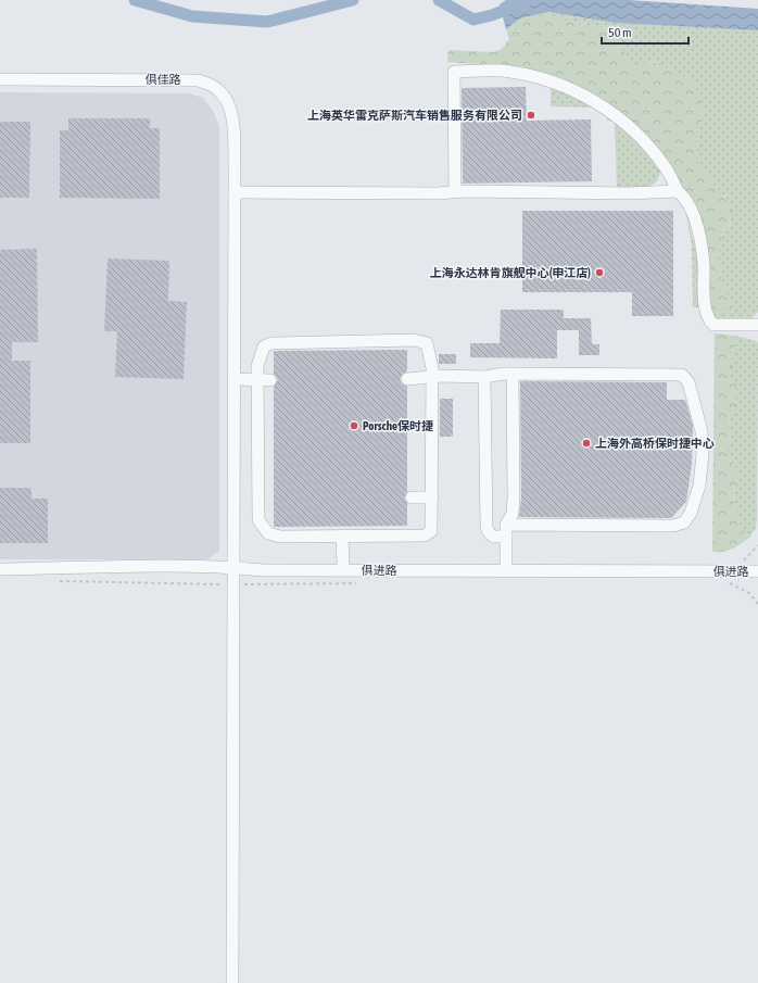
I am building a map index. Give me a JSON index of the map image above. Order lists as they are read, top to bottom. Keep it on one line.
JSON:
{"streets":{"street":["俱佳路","俱进路"]},"crossings":[["俱佳路","俱进路"]],"places":["上海英华雷克萨斯汽车销售服务有限公司","上海永达林肯旗舰中心(申江店)","Porsche保时捷","上海外高桥保时捷中心"],"scale_bar":"50 m"}
